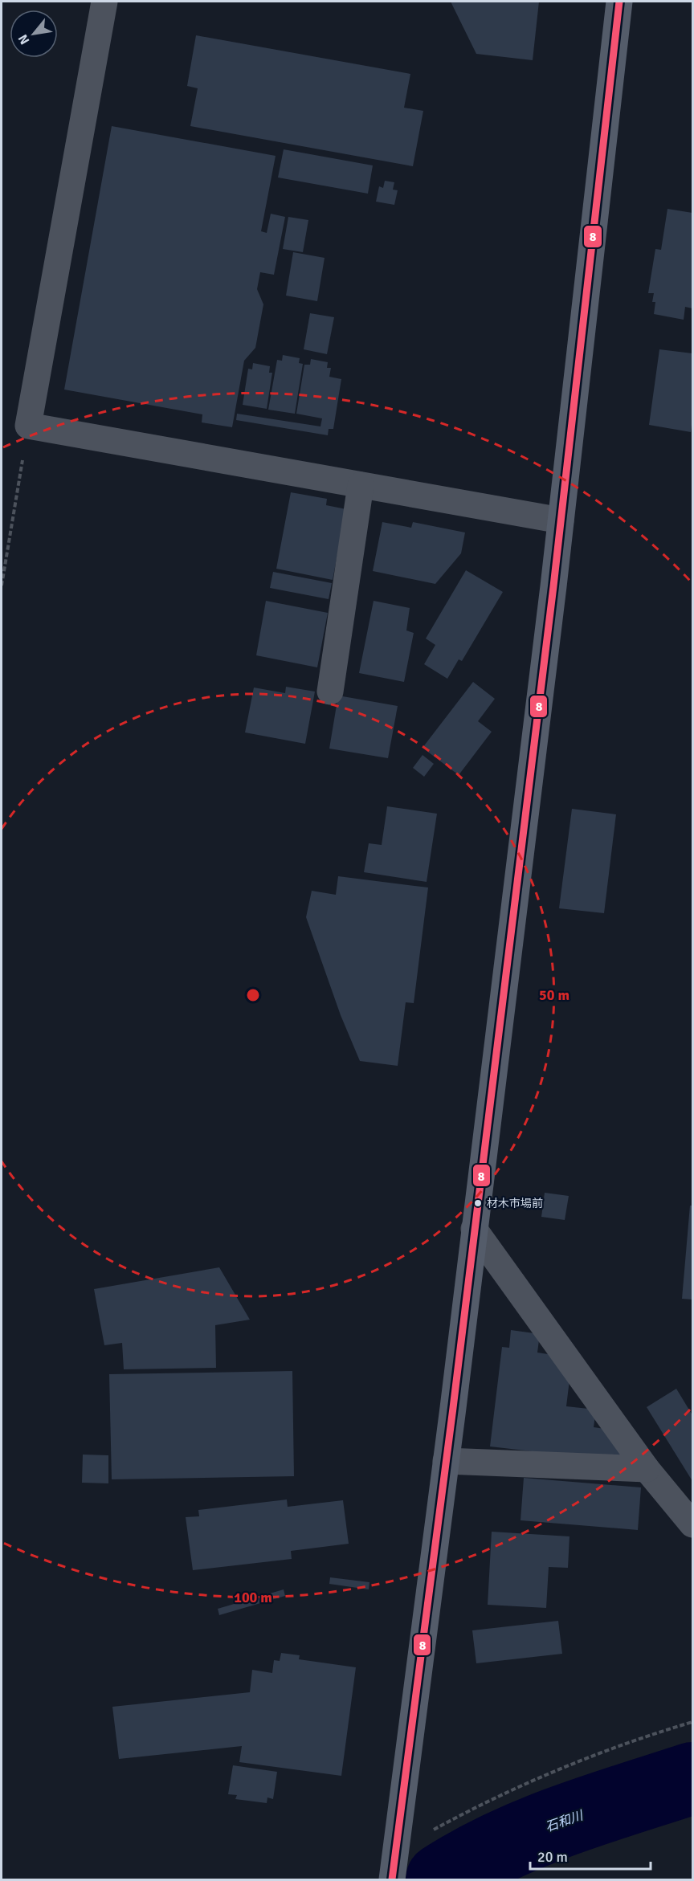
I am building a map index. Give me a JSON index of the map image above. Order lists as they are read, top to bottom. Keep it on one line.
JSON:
{"water":["石和川"],"places":["材木市場前"],"lines":["transit line 8"],"scale_bar":"20 m","north":"bottom left","rings":["50 m","100 m"]}
